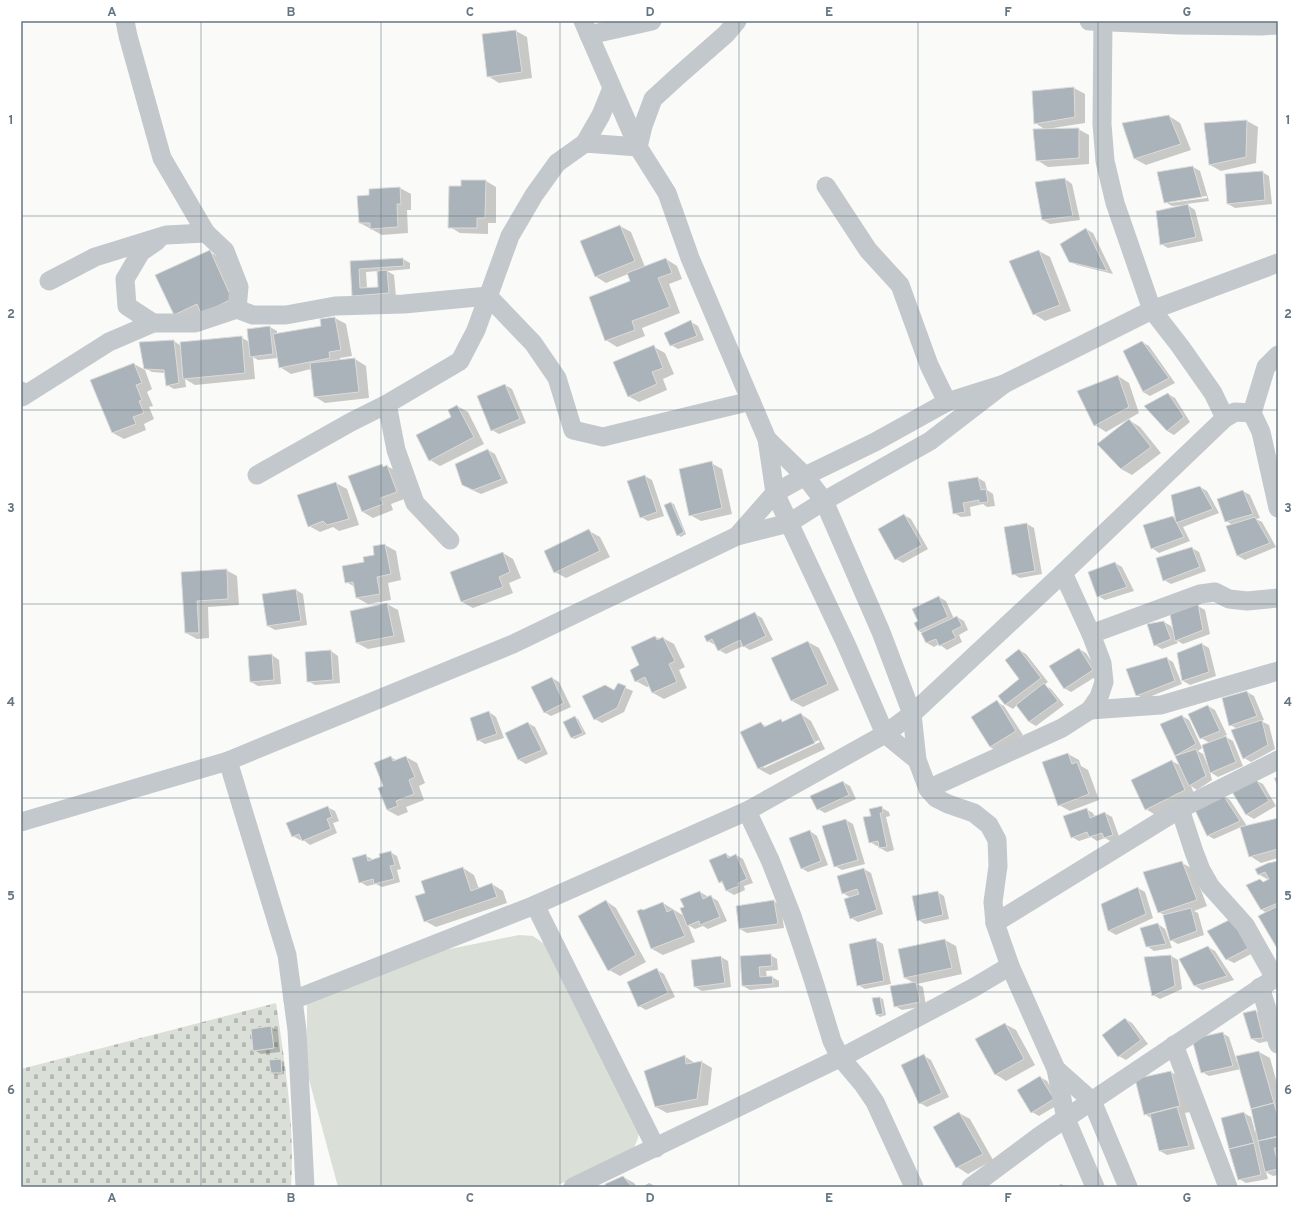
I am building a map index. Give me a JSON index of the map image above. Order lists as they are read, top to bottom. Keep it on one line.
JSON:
{"grid":{"columns":["A","B","C","D","E","F","G"],"rows":["1","2","3","4","5","6"]}}
